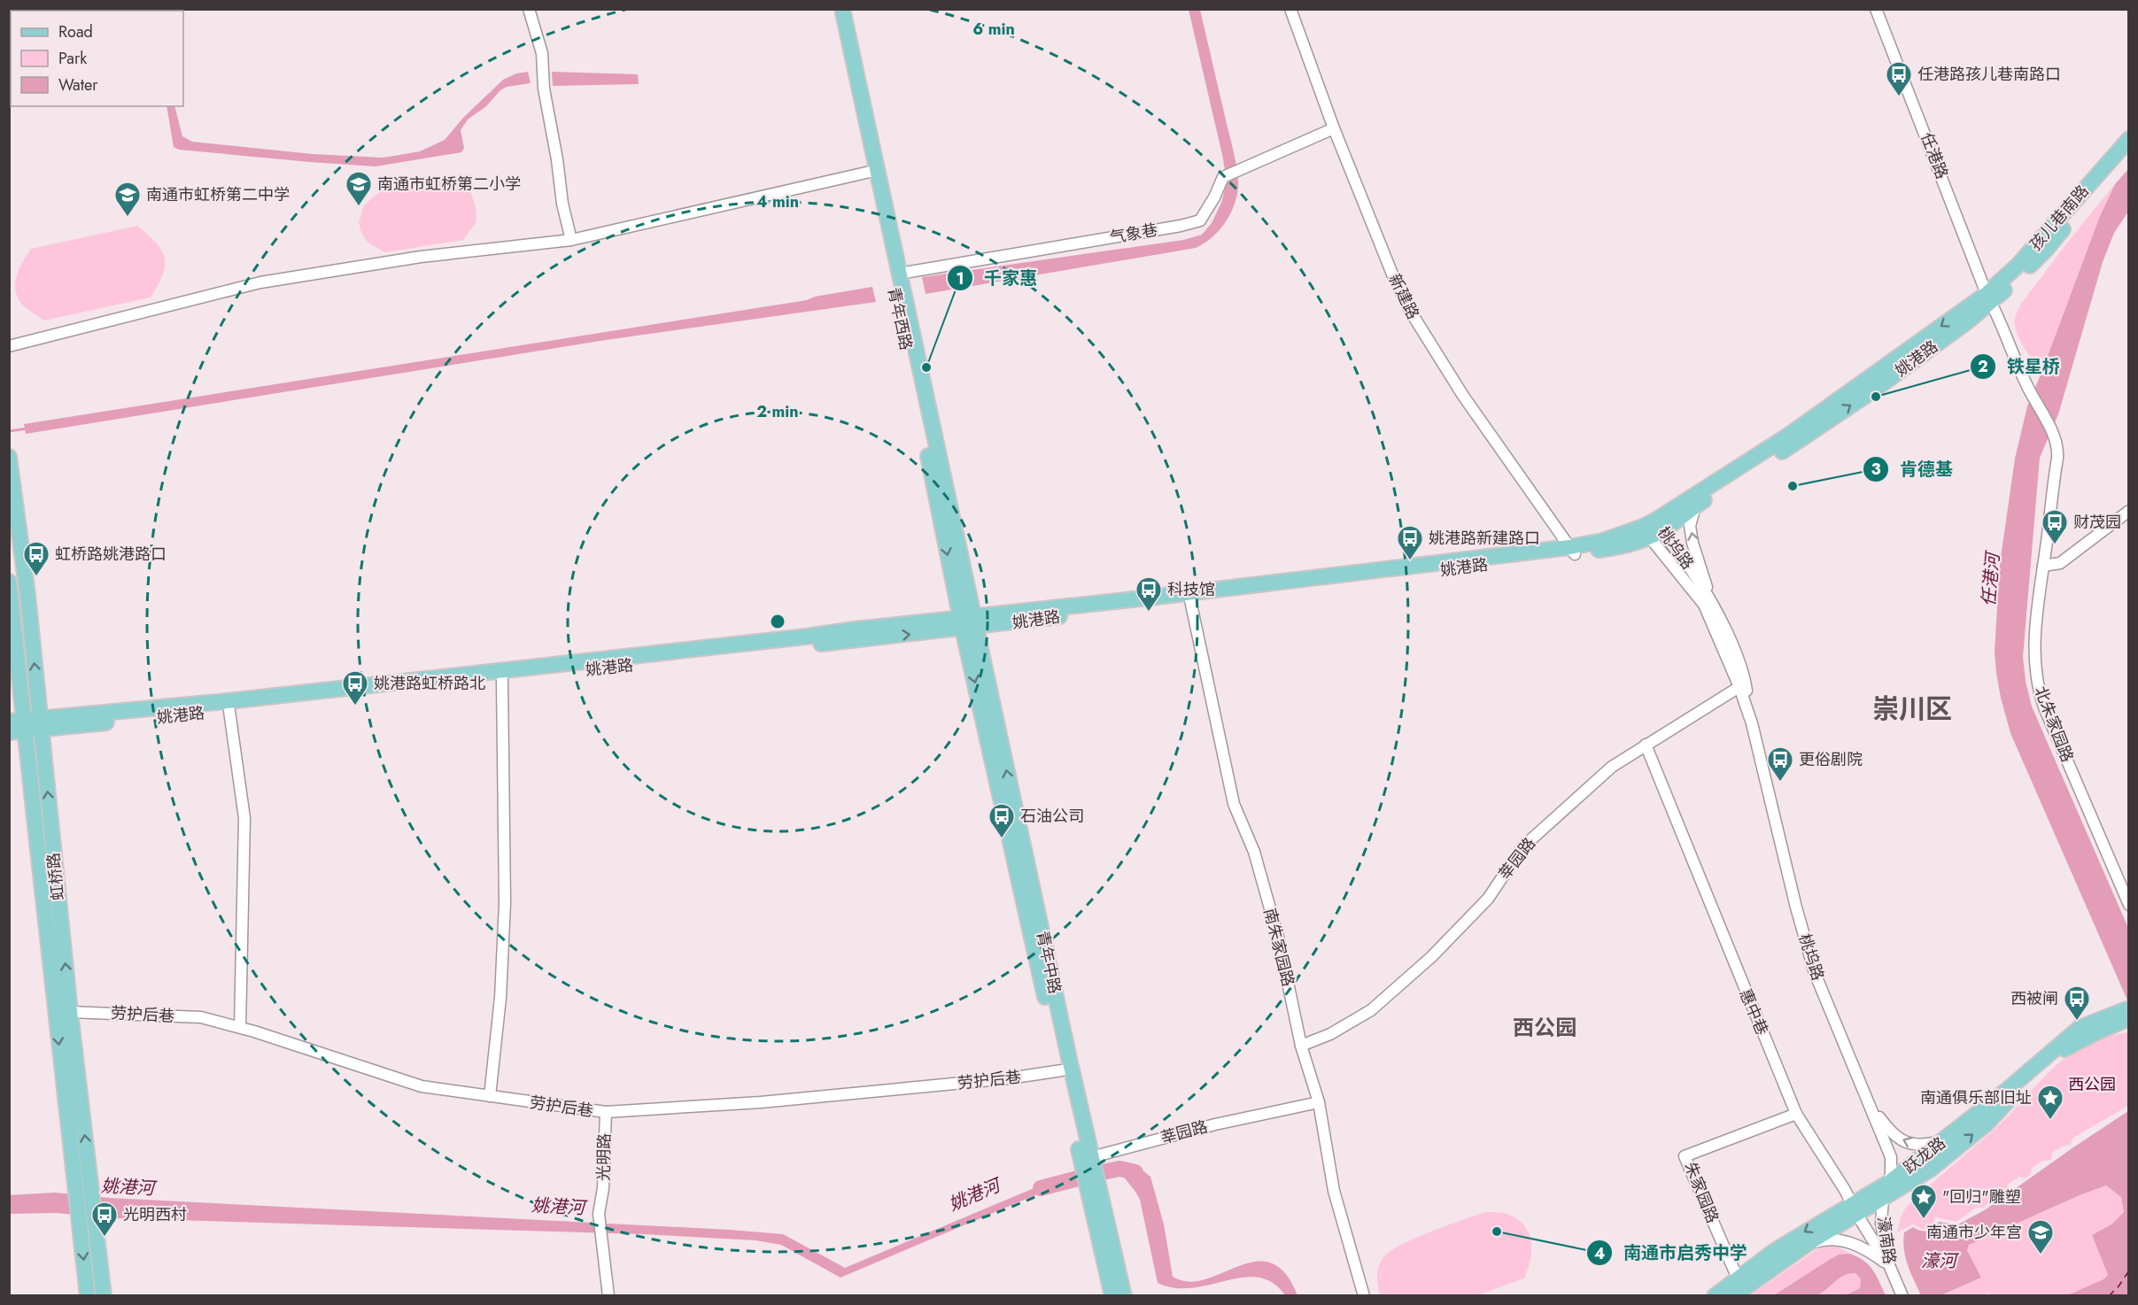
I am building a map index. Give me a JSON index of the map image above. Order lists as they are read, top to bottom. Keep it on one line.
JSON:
{"streets":{"main road":["孩儿巷南路","青年西路","姚港路","虹桥路","青年中路","跃龙路"],"street":["任港路","气象巷","新建路","桃坞路","北朱家园路","莘园路","南朱家园路","惠中巷","劳护后巷","光明路","朱家园路","濠南路"]},"crossings":[["任港路","孩儿巷南路"],["任港路","姚港路"],["任港路","北朱家园路"],["孩儿巷南路","姚港路"],["孩儿巷南路","北朱家园路"],["气象巷","新建路"],["气象巷","青年西路"],["新建路","姚港路"],["青年西路","姚港路"],["青年西路","青年中路"],["姚港路","桃坞路"],["姚港路","北朱家园路"],["姚港路","虹桥路"],["姚港路","南朱家园路"],["姚港路","青年中路"],["桃坞路","莘园路"],["桃坞路","跃龙路"],["桃坞路","濠南路"],["莘园路","南朱家园路"],["莘园路","青年中路"],["莘园路","惠中巷"],["虹桥路","劳护后巷"],["青年中路","劳护后巷"],["惠中巷","跃龙路"],["惠中巷","朱家园路"],["惠中巷","濠南路"],["劳护后巷","光明路"],["跃龙路","朱家园路"],["跃龙路","濠南路"]],"districts":["崇川区","西公园"],"water":["任港河","姚港河","濠河"],"parks":["西公园"],"places":{"bus stop":["任港路孩儿巷南路口","财茂园","姚港路新建路口","虹桥路姚港路口","科技馆","姚港路虹桥路北","更俗剧院","石油公司","西被闸","光明西村"],"school or university":["南通市虹桥第二小学","南通市虹桥第二中学","南通市少年宫"],"other":["千家惠","铁星桥","肯德基","南通市启秀中学"],"place":["南通俱乐部旧址","\"回归\"雕塑"]},"legend":["Road","Park","Water"],"rings":["6 min","4 min","2 min"]}
